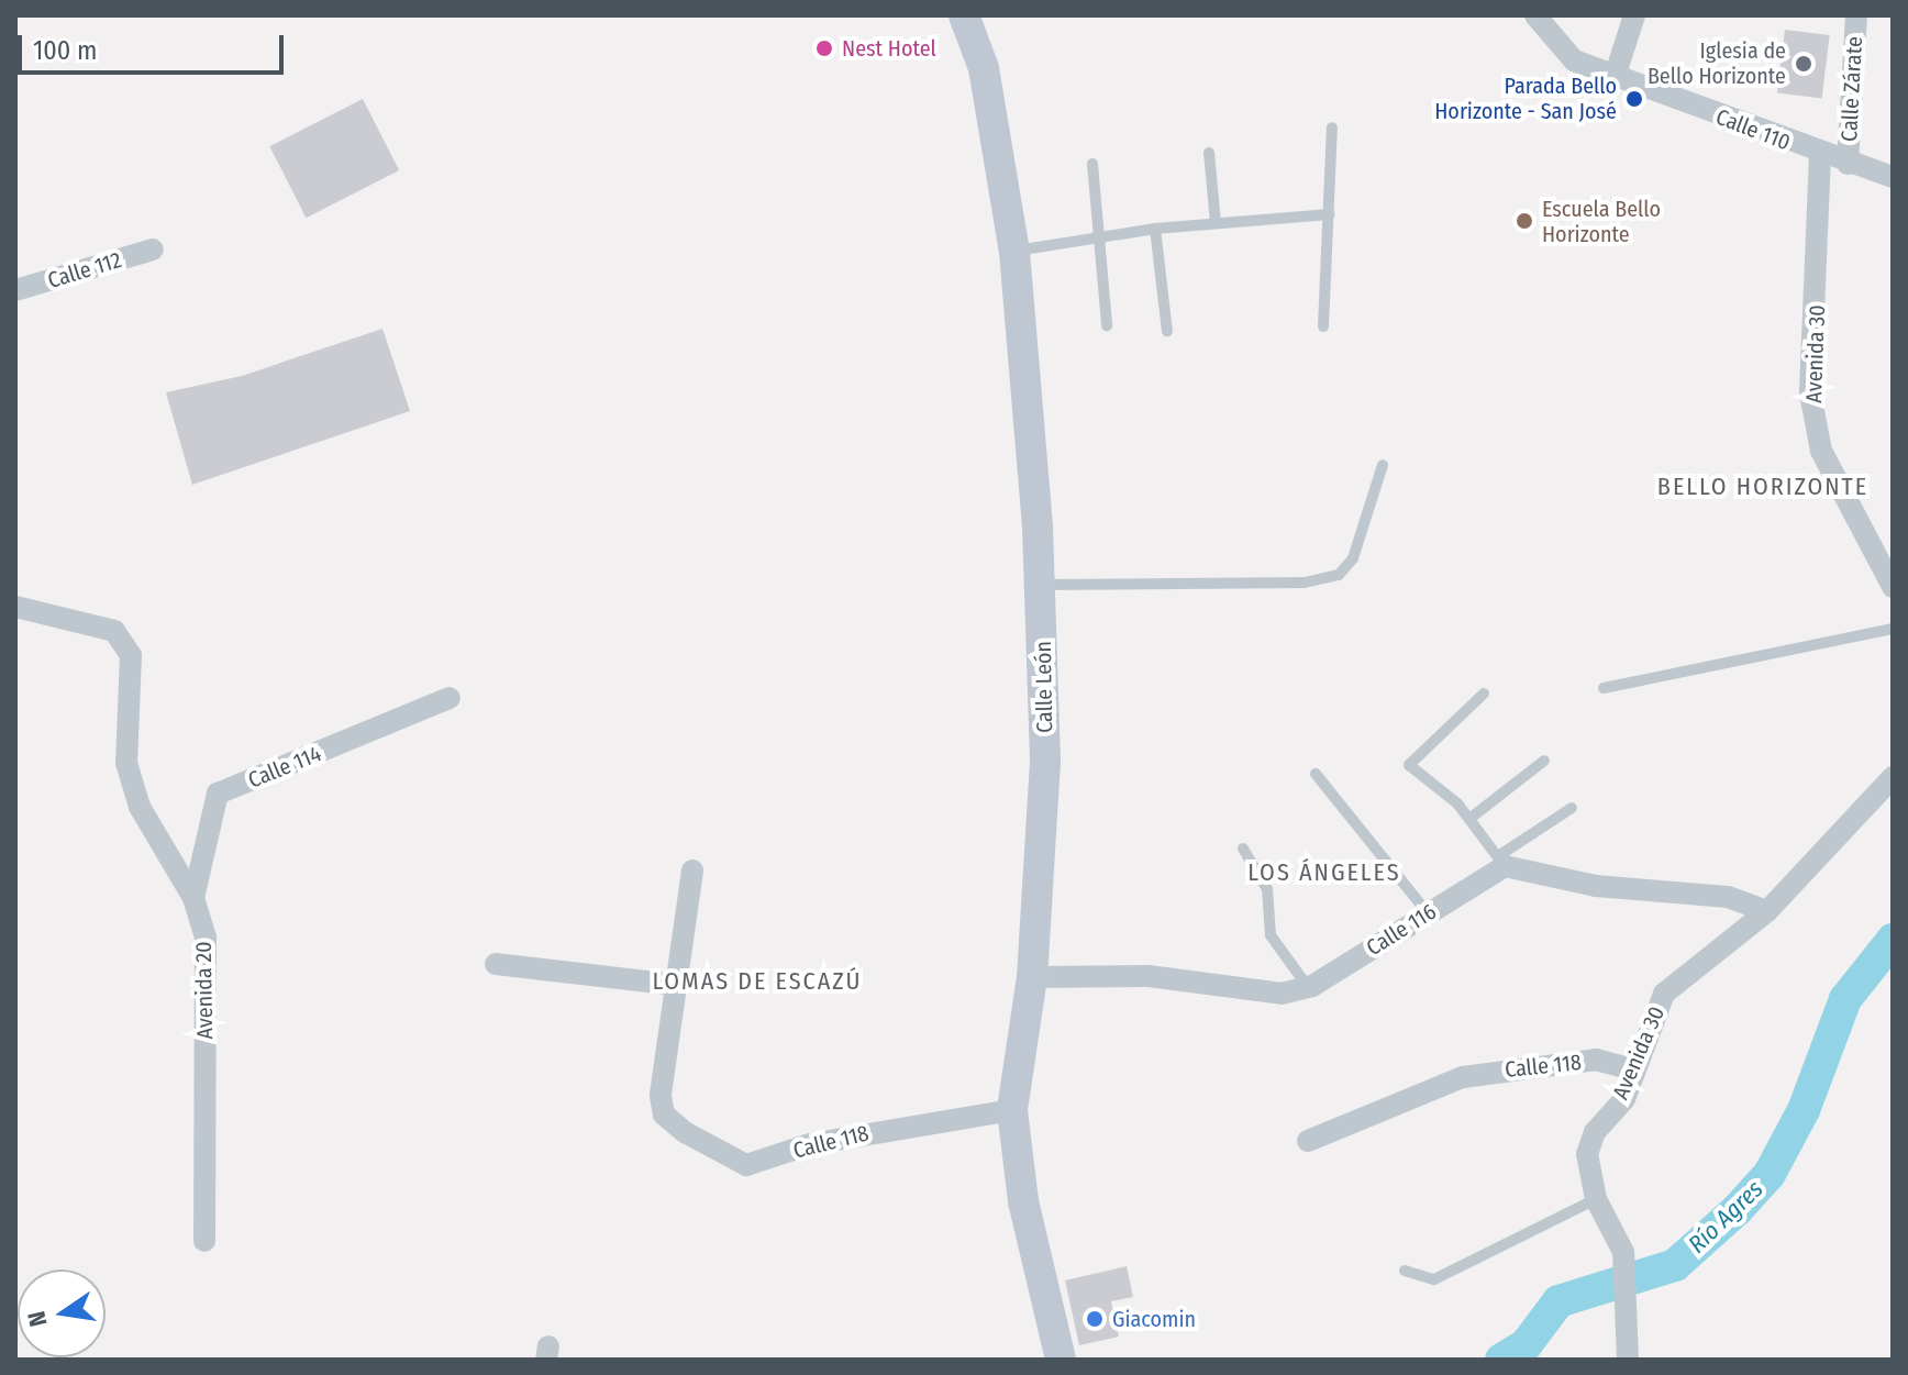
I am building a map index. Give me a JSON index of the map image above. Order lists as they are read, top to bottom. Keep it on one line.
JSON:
{"streets":{"main road":["Calle León"],"street":["Calle Zárate","Calle 110","Calle 112","Avenida 30","Calle 114","Calle 116","Avenida 20","Calle 118"]},"crossings":[["Calle Zárate","Calle 110"],["Calle 110","Avenida 30"],["Avenida 30","Calle 118"],["Calle León","Calle 116"],["Calle León","Calle 118"],["Calle 114","Avenida 20"]],"districts":["BELLO HORIZONTE","LOS ÁNGELES","LOMAS DE ESCAZÚ"],"water":["Río Agres"],"places":["Nest Hotel","Iglesia de Bello Horizonte","Parada Bello Horizonte - San José","Escuela Bello Horizonte","Giacomin"],"scale_bar":"100 m","north":"left"}
